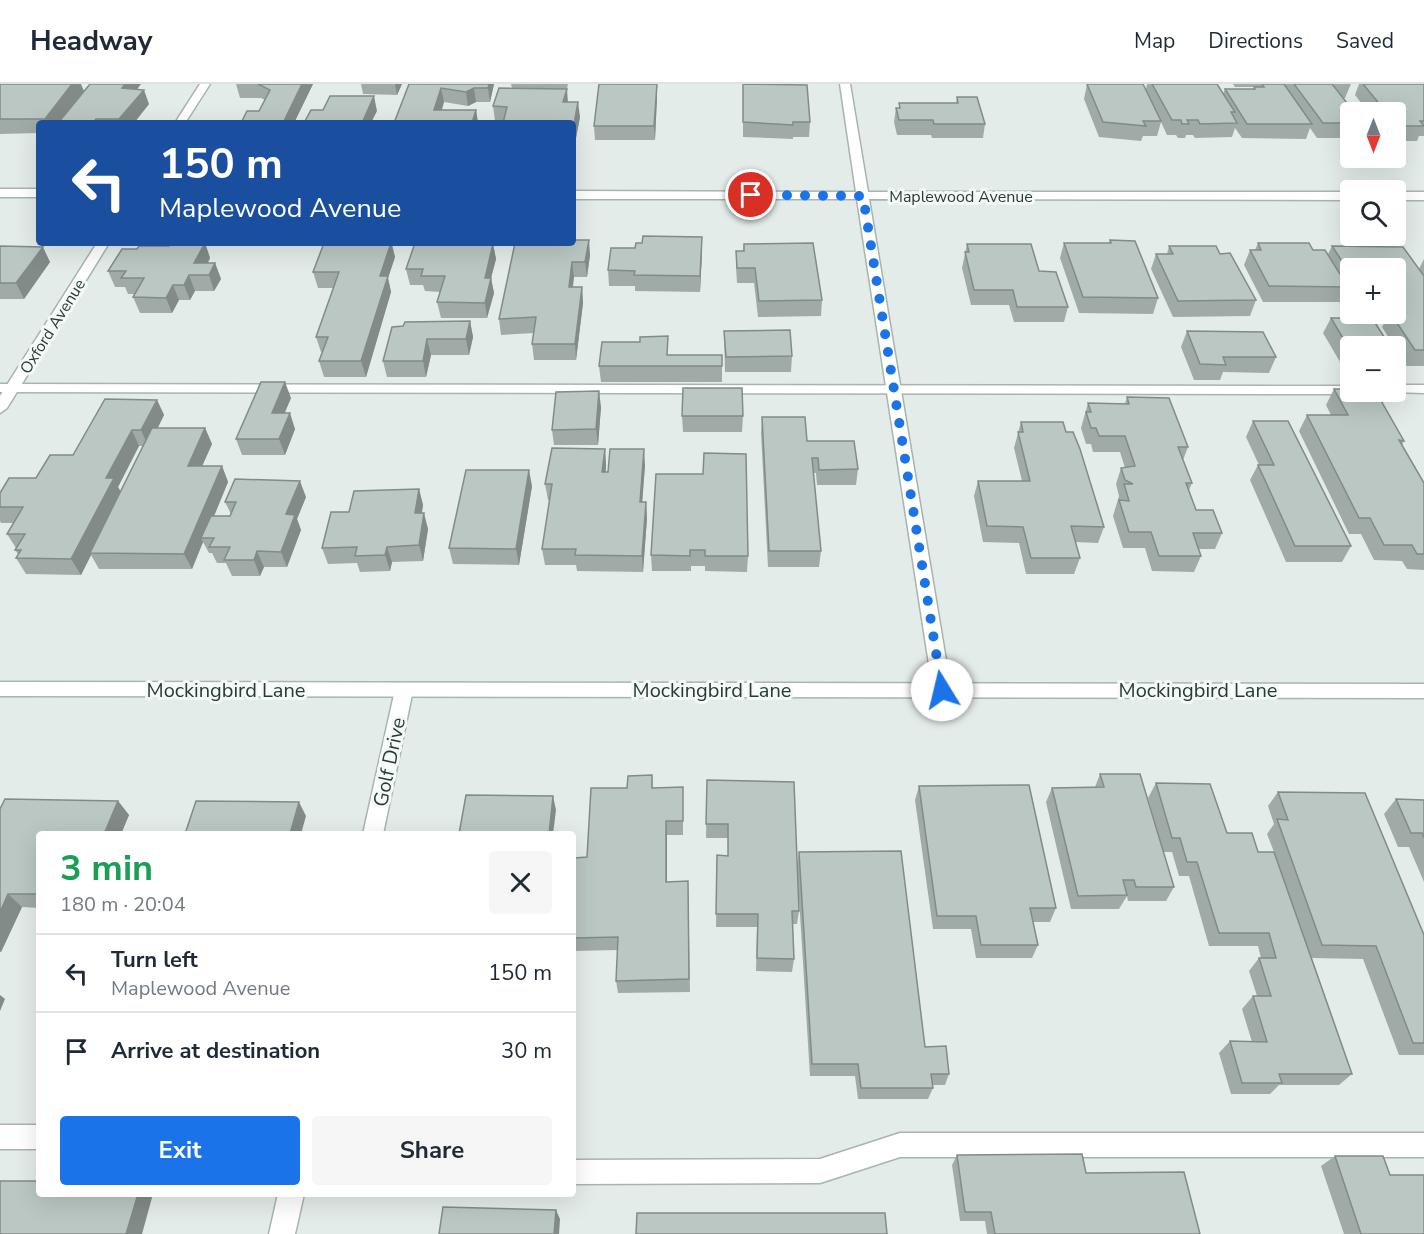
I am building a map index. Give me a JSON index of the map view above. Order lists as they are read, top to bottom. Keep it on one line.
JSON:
{"streets":{"street":["Maplewood Avenue","Oxford Avenue","Mockingbird Lane","Golf Drive"]},"crossings":[["Mockingbird Lane","Golf Drive"]],"north":"bottom","page":{"header":"Headway","nav":["Map","Directions","Saved"],"map_buttons":["+","−"],"turn":["150 m","Maplewood Avenue"],"heading":["3 min","180 m · 20:04"],"list":[{"name":"Turn left","note":"Maplewood Avenue","value":"150 m"},{"name":"Arrive at destination","value":"30 m"}],"buttons":["Exit","Share"]}}
